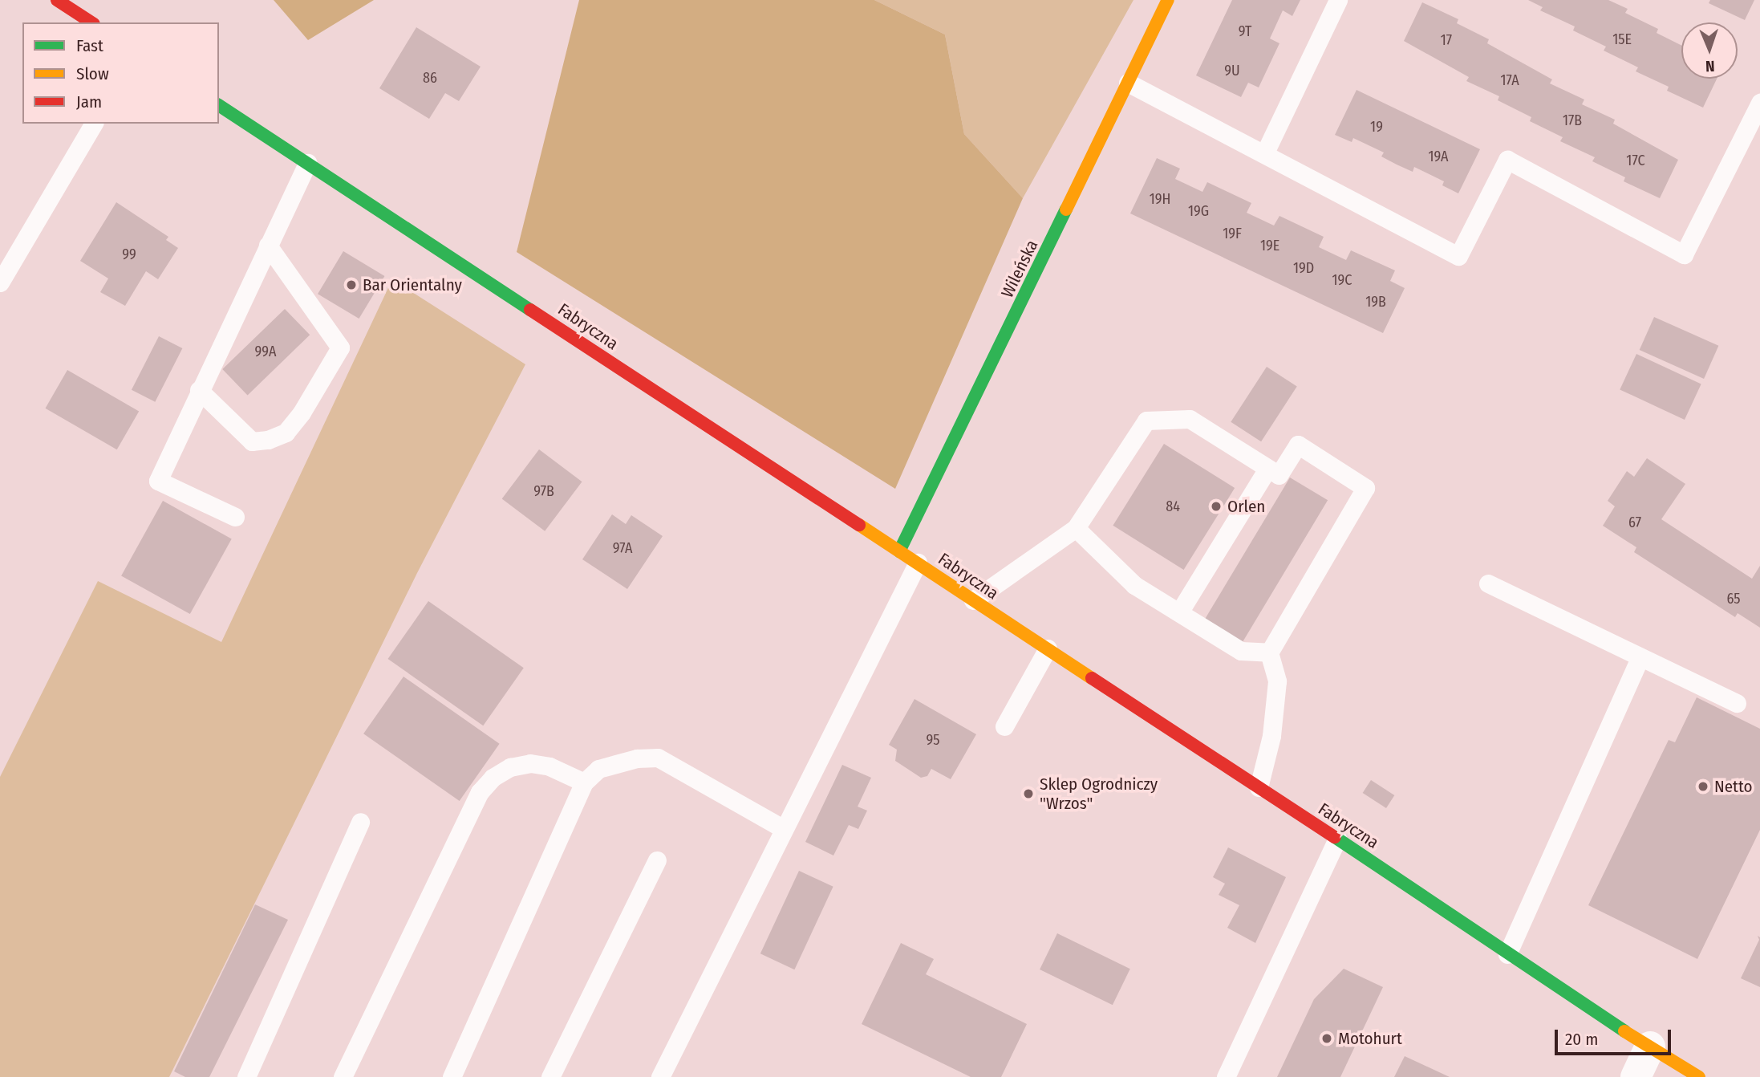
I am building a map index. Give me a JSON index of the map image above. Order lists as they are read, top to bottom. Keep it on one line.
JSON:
{"streets":{"street":["Wileńska","Fabryczna"]},"crossings":[["Wileńska","Fabryczna"]],"places":["Bar Orientalny","Orlen","Netto","Sklep Ogrodniczy \"Wrzos\"","Motohurt"],"house_numbers":["9T","15E","17","9U","86","17A","17B","19","19A","17C","19H","19G","19F","19E","99","19D","19C","19B","99A","97B","84","67","97A","65","95"],"legend":["Fast","Slow","Jam"],"scale_bar":"20 m","north":"bottom"}
